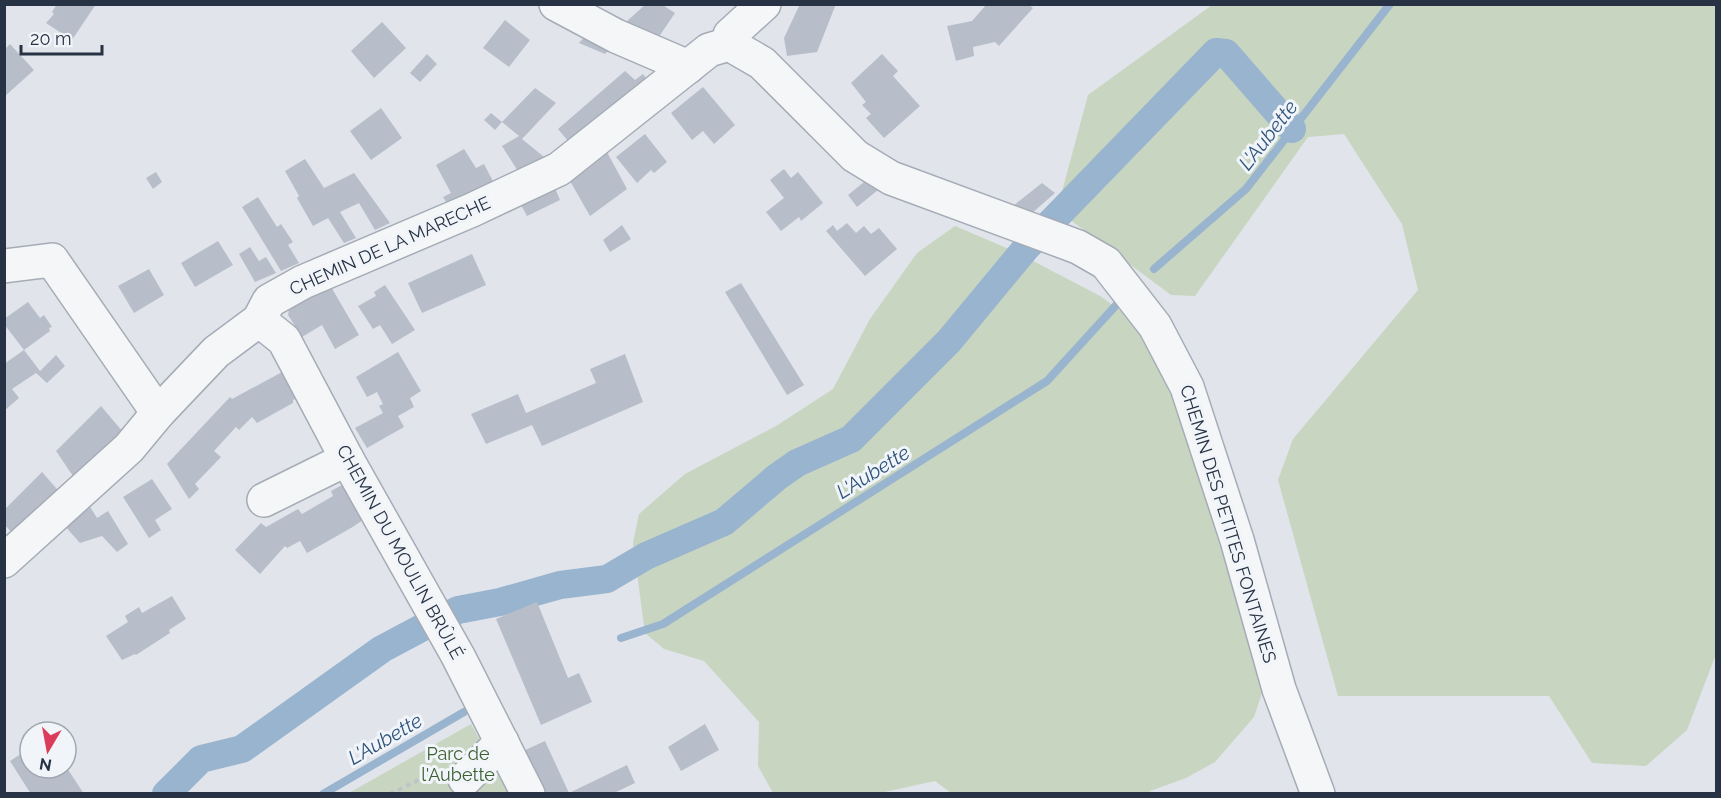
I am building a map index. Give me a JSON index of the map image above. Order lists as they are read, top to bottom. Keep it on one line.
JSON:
{"streets":{"street":["CHEMIN DE LA MARECHE","CHEMIN DES PETITES FONTAINES","CHEMIN DU MOULIN BRÛLÉ"]},"crossings":[["CHEMIN DE LA MARECHE","CHEMIN DES PETITES FONTAINES"],["CHEMIN DE LA MARECHE","CHEMIN DU MOULIN BRÛLÉ"]],"water":["L'Aubette"],"parks":["Parc de l'Aubette"],"scale_bar":"20 m","north":"bottom"}
